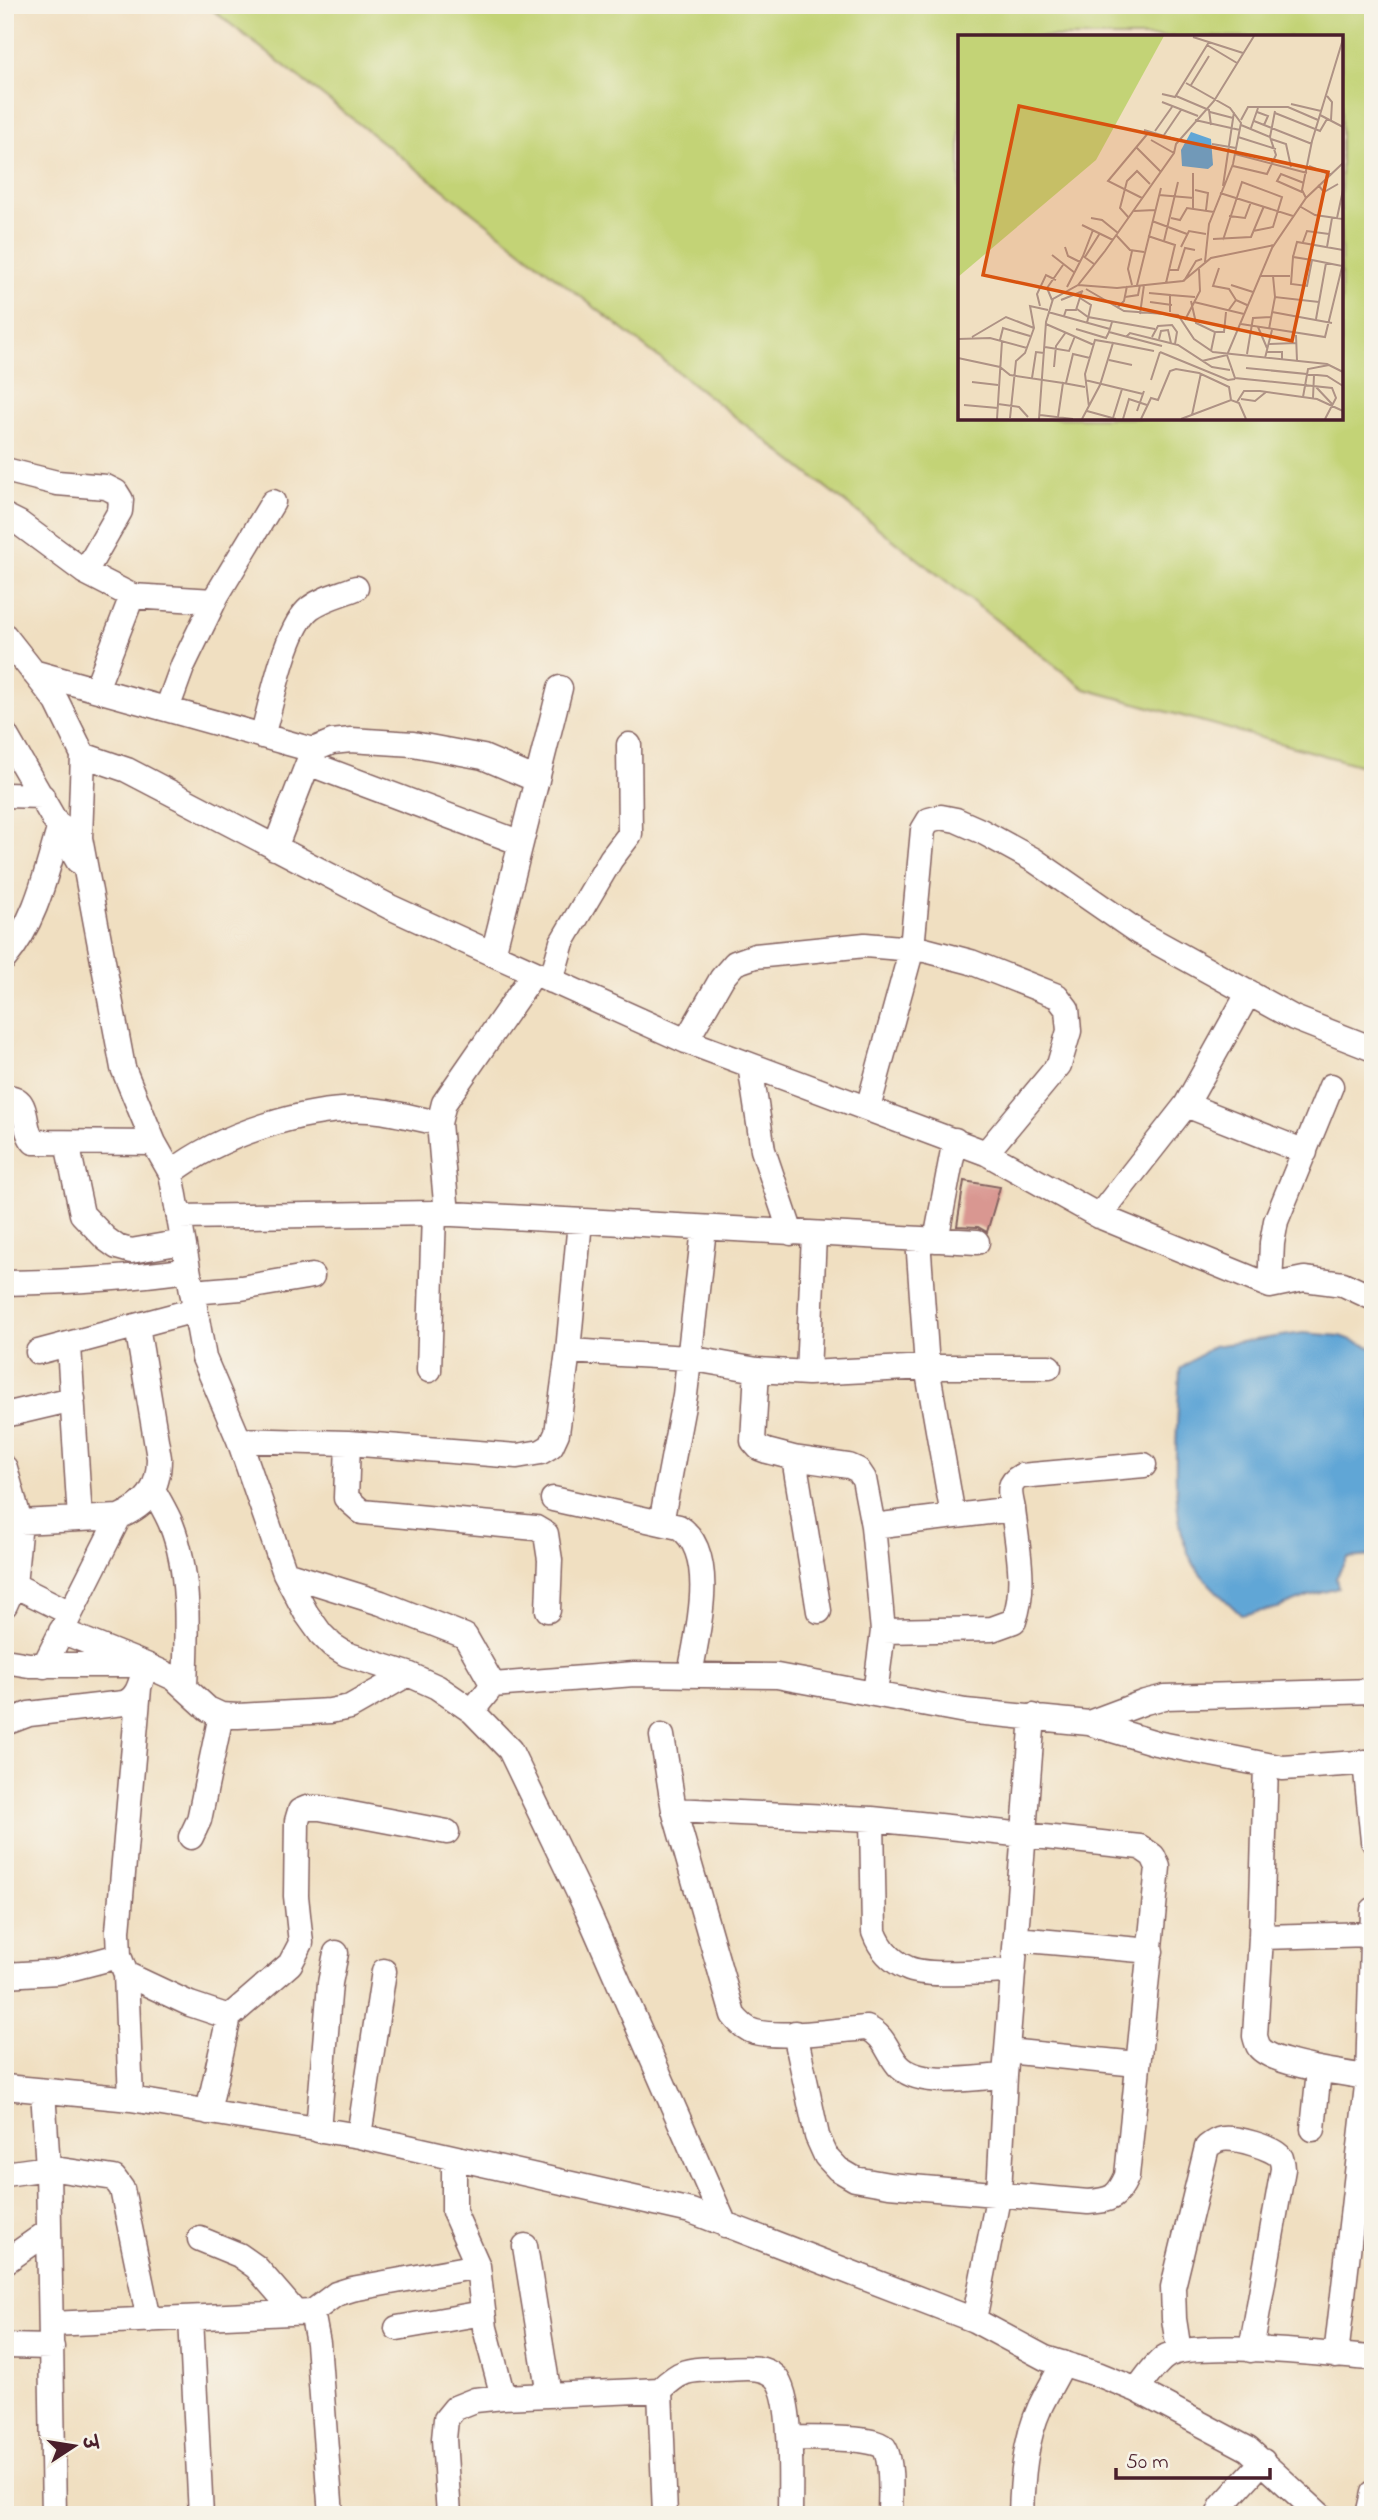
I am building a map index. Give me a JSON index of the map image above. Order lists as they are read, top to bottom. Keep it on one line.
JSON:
{"scale_bar":"50 m","north":"right"}
